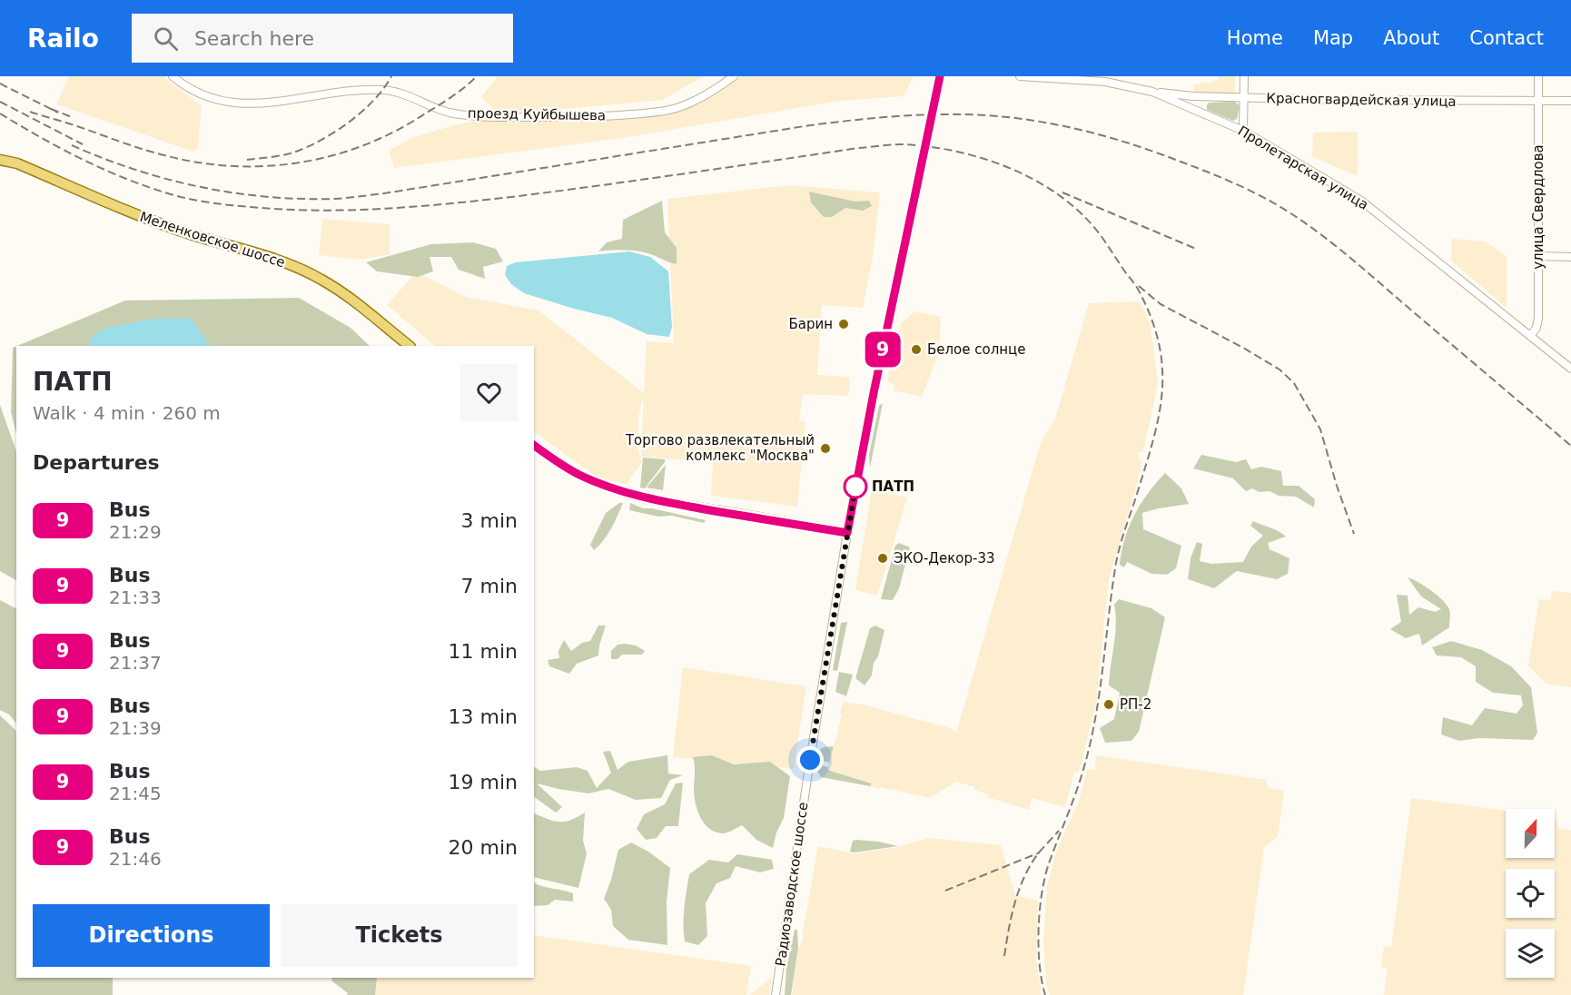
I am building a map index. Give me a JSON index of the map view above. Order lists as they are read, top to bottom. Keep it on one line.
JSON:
{"streets":{"main road":["Меленковское шоссе","Радиозаводское шоссе"],"street":["Красногвардейская улица","проезд Куйбышева","Пролетарская улица","улица Свердлова"]},"crossings":[["Красногвардейская улица","Пролетарская улица"],["Красногвардейская улица","улица Свердлова"],["Пролетарская улица","улица Свердлова"]],"places":["Барин","Белое солнце","Торгово развлекательный комлекс \"Москва\"","ПАТП","ЭКО-Декор-33","РП-2"],"lines":["bus line 9"],"north":"top","page":{"header":"Railo","search":"Search here","nav":["Home","Map","About","Contact"],"on_map":"9","heading":[["ПАТП","Walk · 4 min · 260 m"],"Departures"],"list":[{"mark":"9","name":"Bus","note":"21:29","value":"3 min"},{"mark":"9","name":"Bus","note":"21:33","value":"7 min"},{"mark":"9","name":"Bus","note":"21:37","value":"11 min"},{"mark":"9","name":"Bus","note":"21:39","value":"13 min"},{"mark":"9","name":"Bus","note":"21:45","value":"19 min"},{"mark":"9","name":"Bus","note":"21:46","value":"20 min"}],"buttons":["Directions","Tickets"]}}
